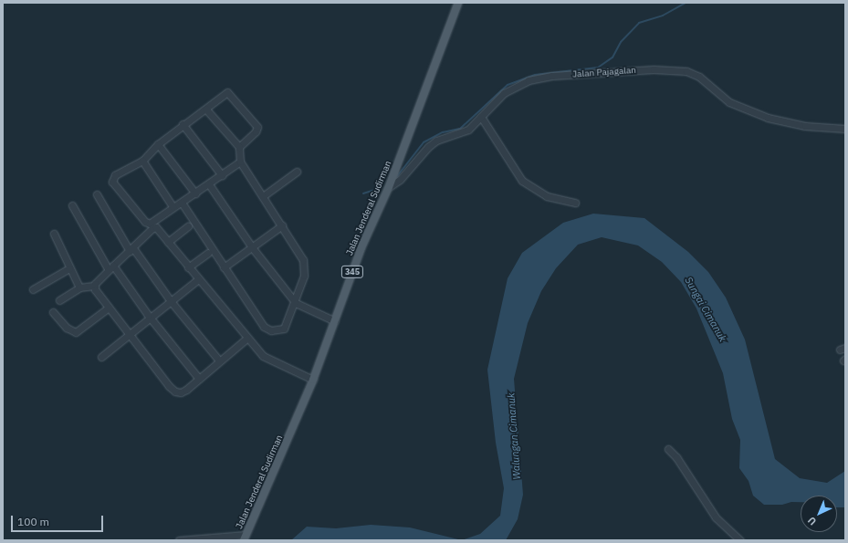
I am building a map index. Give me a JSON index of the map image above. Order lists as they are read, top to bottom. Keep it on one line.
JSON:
{"streets":{"main road":["Jalan Jenderal Sudirman","345"],"street":["Jalan Pajagalan"]},"crossings":[["Jalan Pajagalan","Jalan Jenderal Sudirman"]],"water":["Sungai Cimanuk","Walungan Cimanuk"],"scale_bar":"100 m","north":"bottom left"}
